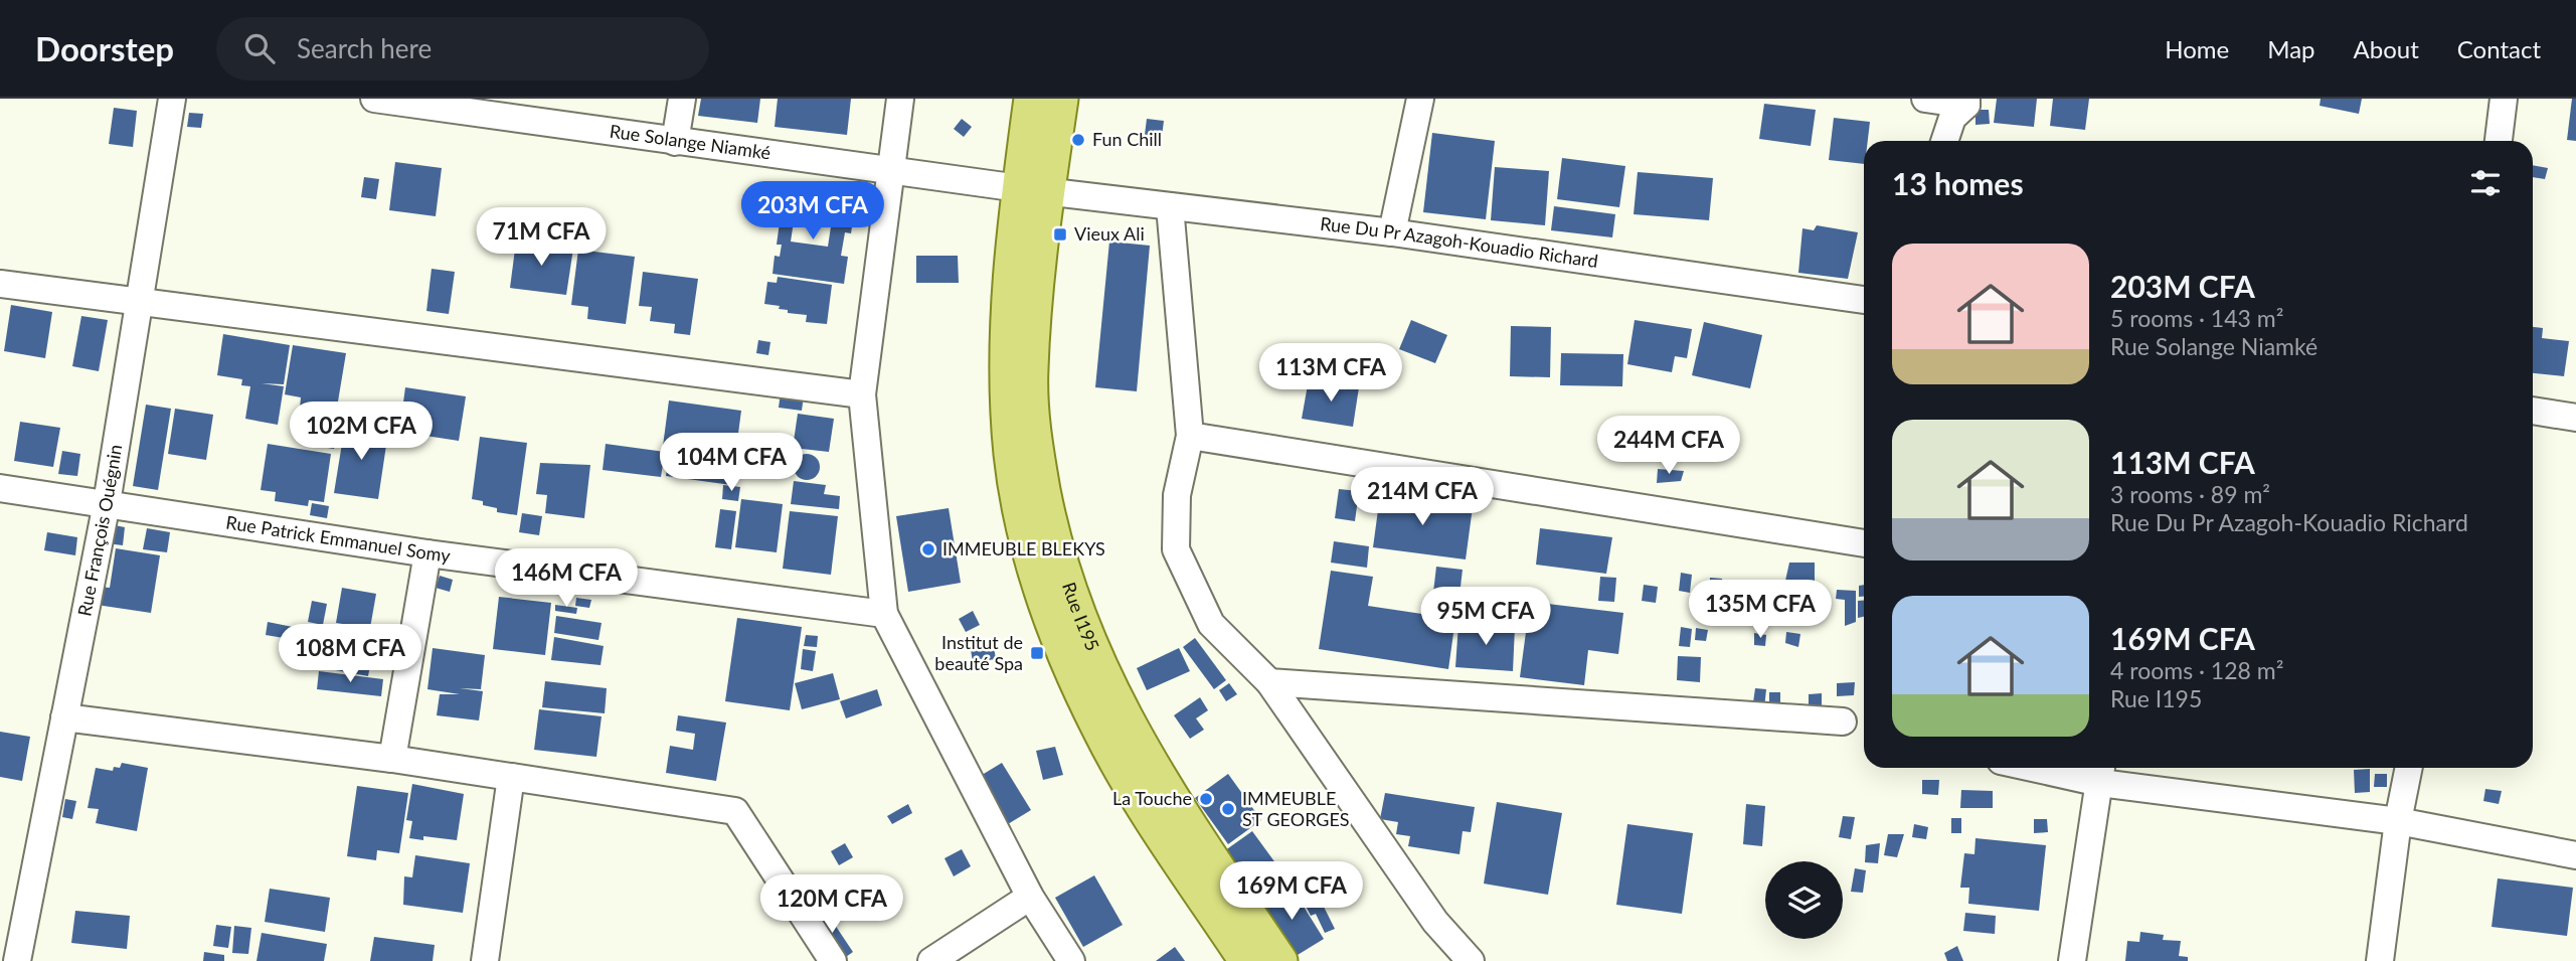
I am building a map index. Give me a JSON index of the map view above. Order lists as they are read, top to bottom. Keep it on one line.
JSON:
{"streets":{"main road":["Rue I195"],"street":["Rue Solange Niamké","Rue Du Pr Azagoh-Kouadio Richard","Rue François Ouégnin","Rue Patrick Emmanuel Somy"]},"crossings":[["Rue Solange Niamké","Rue Du Pr Azagoh-Kouadio Richard"],["Rue Solange Niamké","Rue I195"],["Rue Du Pr Azagoh-Kouadio Richard","Rue I195"],["Rue François Ouégnin","Rue Patrick Emmanuel Somy"]],"places":{"other":["Fun Chill","IMMEUBLE BLEKYS","La Touche","IMMEUBLE ST GEORGES"],"transit":["Vieux Ali","Institut de beauté Spa"]},"page":{"header":"Doorstep","search":"Search here","nav":["Home","Map","About","Contact"],"heading":"13 homes","price":["203M CFA","71M CFA","113M CFA","102M CFA","244M CFA","104M CFA","214M CFA","146M CFA","135M CFA","95M CFA","108M CFA","169M CFA","120M CFA"],"list":[{"name":"203M CFA","note":"5 rooms · 143 m² · Rue Solange Niamké"},{"name":"113M CFA","note":"3 rooms · 89 m² · Rue Du Pr Azagoh-Kouadio Richard"},{"name":"169M CFA","note":"4 rooms · 128 m² · Rue I195"}]}}
